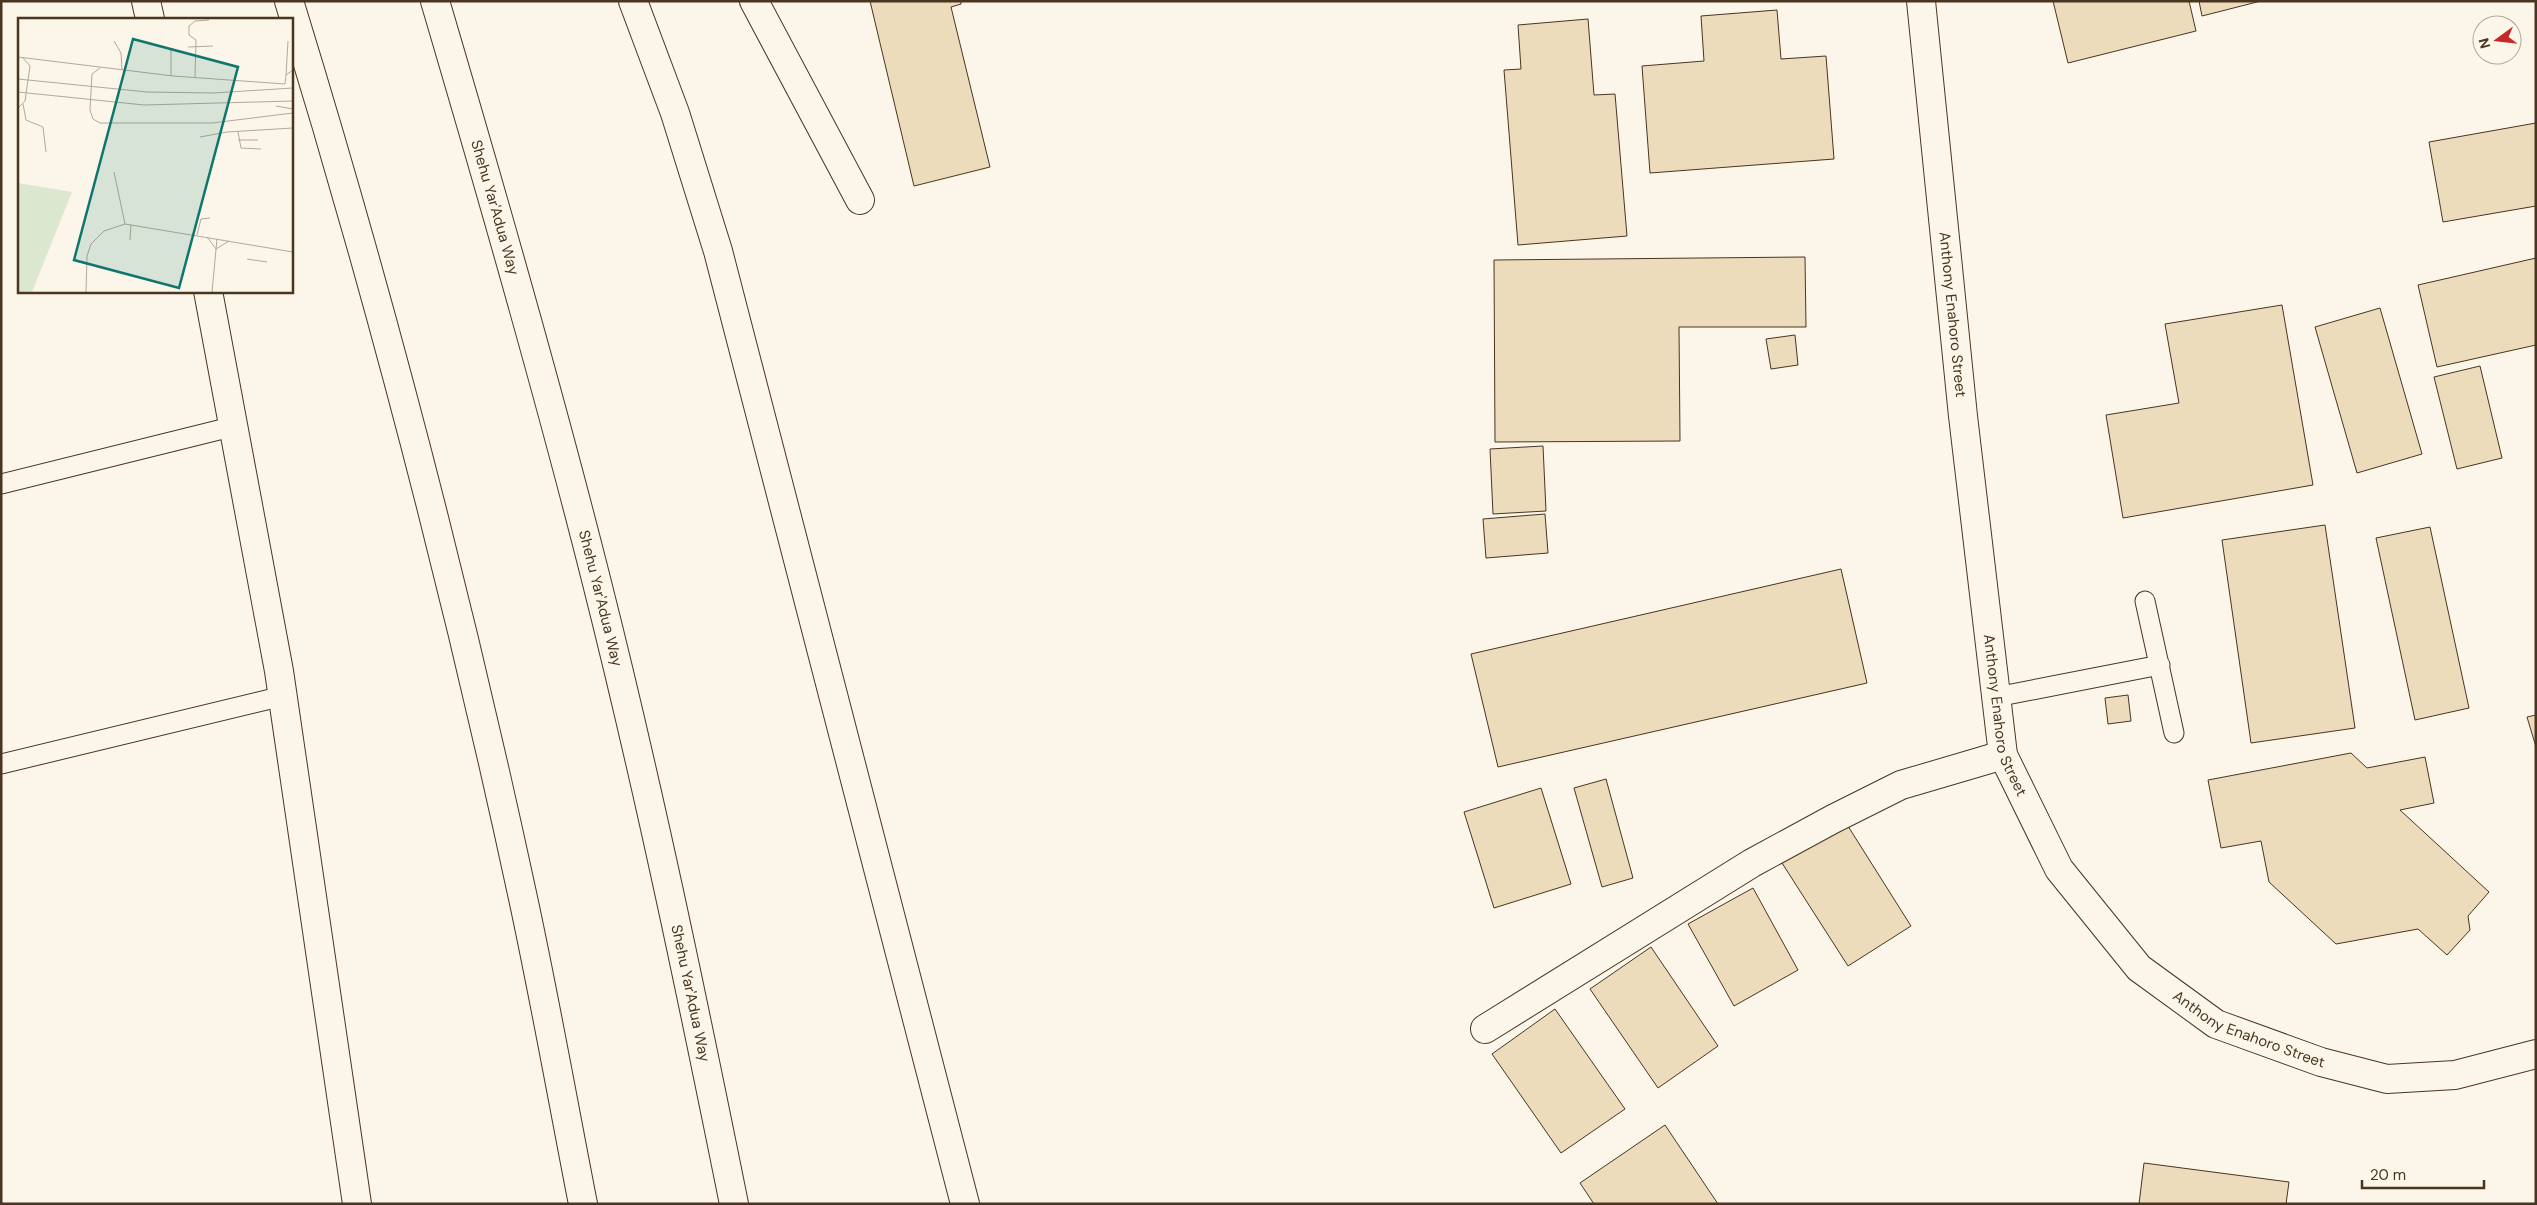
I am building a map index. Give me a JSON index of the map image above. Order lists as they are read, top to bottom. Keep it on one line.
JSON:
{"streets":{"main road":["Shehu Yar'Adua Way","Anthony Enahoro Street"]},"scale_bar":"20 m","north":"left"}
